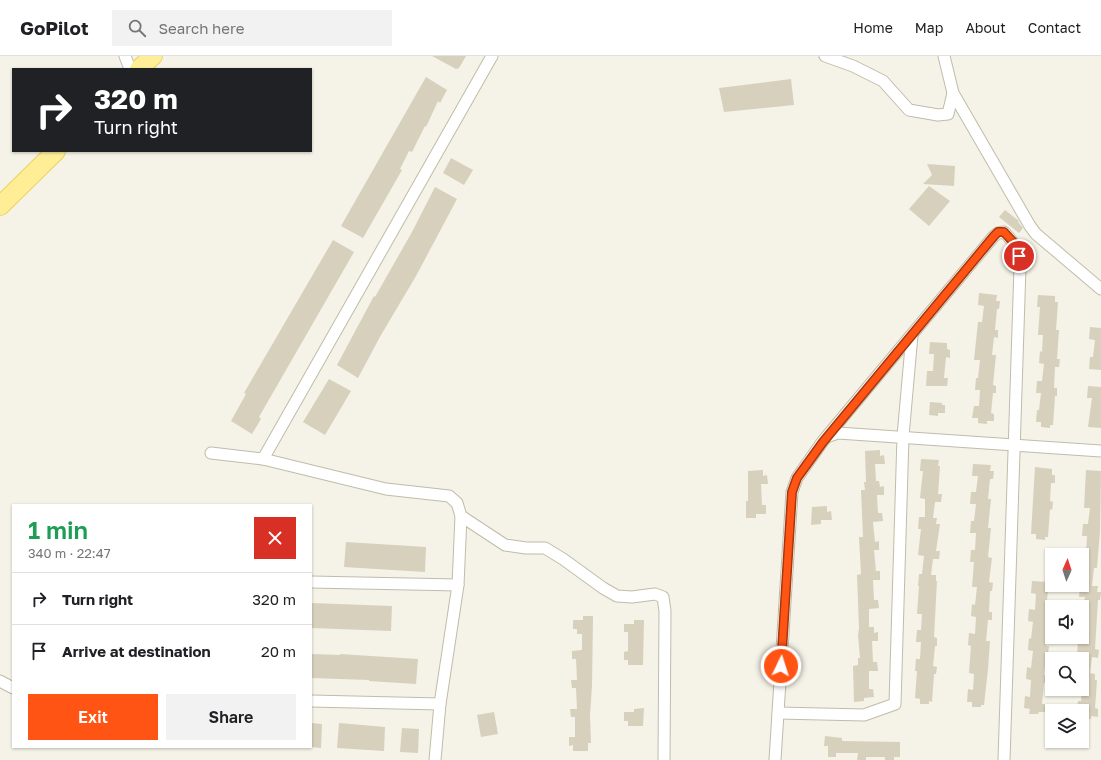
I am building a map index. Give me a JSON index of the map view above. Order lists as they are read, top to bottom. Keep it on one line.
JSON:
{"north":"top","page":{"header":"GoPilot","search":"Search here","nav":["Home","Map","About","Contact"],"turn":["320 m","Turn right"],"heading":["1 min","340 m · 22:47"],"list":[{"name":"Turn right","value":"320 m"},{"name":"Arrive at destination","value":"20 m"}],"buttons":["Exit","Share"]}}
